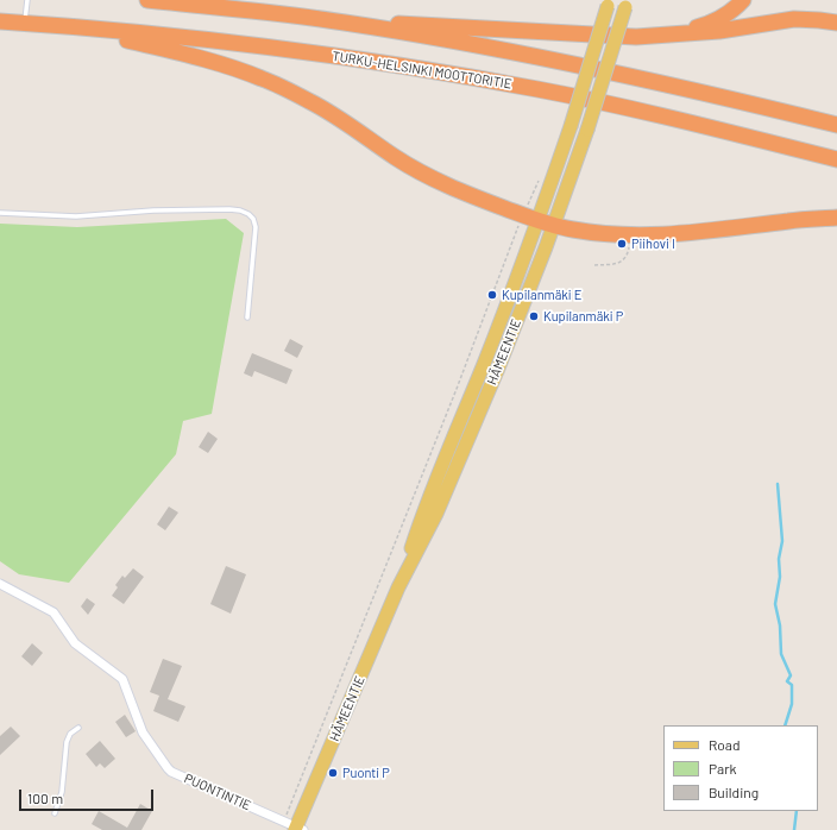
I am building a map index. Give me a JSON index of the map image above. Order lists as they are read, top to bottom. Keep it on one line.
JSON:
{"streets":{"highway":["TURKU-HELSINKI MOOTTORITIE"],"main road":["HÄMEENTIE"],"street":["PUONTINTIE"]},"crossings":[["HÄMEENTIE","PUONTINTIE"]],"places":["Piihovi I","Kupilanmäki E","Kupilanmäki P","Puonti P"],"legend":["Road","Park","Building"],"scale_bar":"100 m"}
